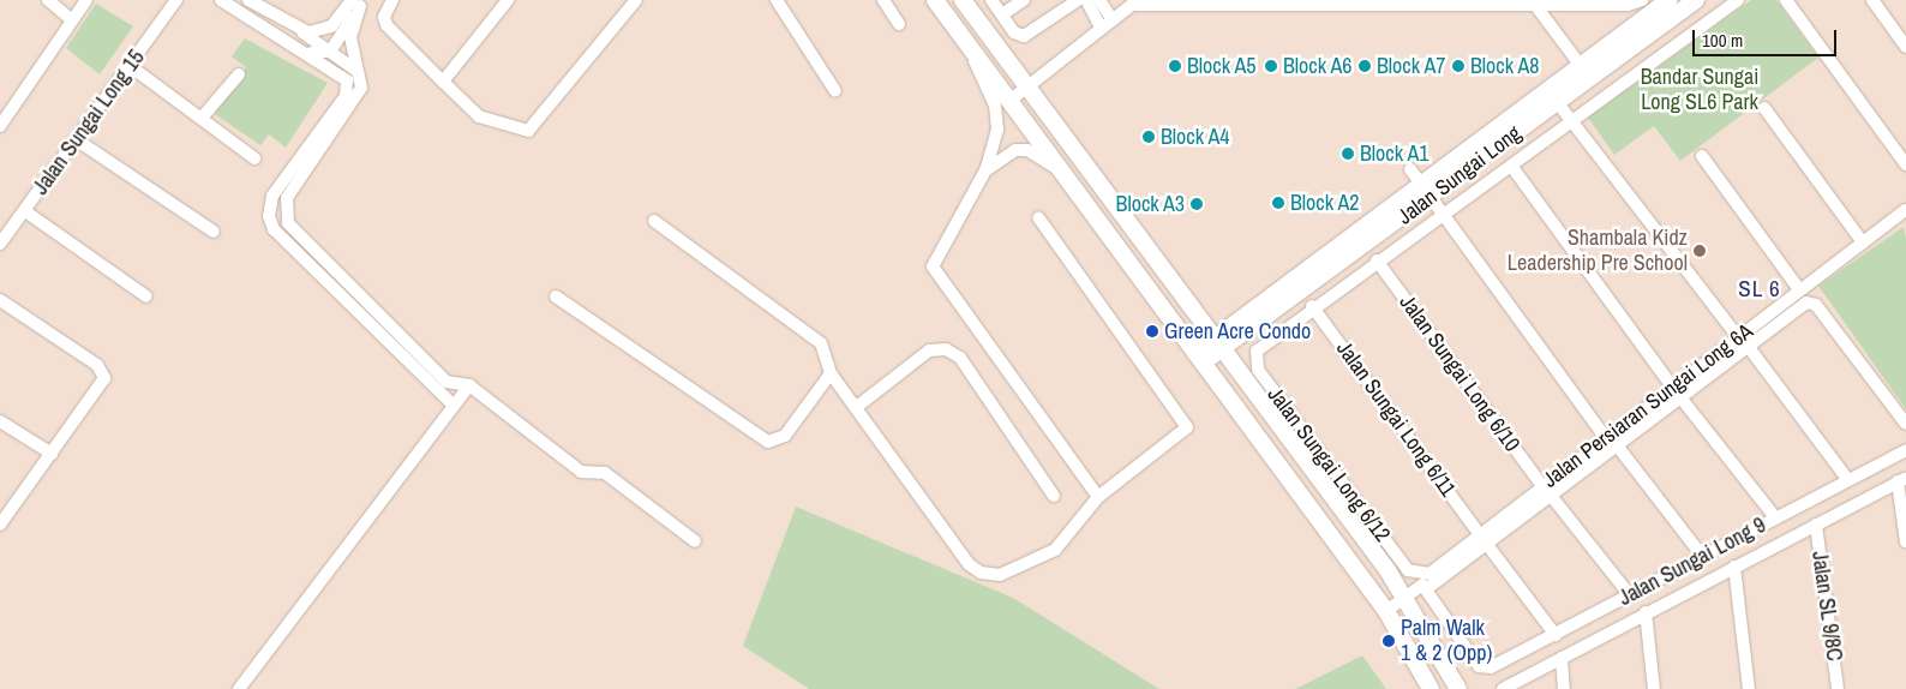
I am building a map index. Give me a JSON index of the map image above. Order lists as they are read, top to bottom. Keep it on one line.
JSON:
{"streets":{"street":["Jalan Sungai Long 15","Jalan Sungai Long","Jalan Sungai Long 6/10","Jalan Persiaran Sungai Long 6A","Jalan Sungai Long 6/11","Jalan Sungai Long 6/12","Jalan Sungai Long 9","Jalan SL 9/8C"]},"crossings":[["Jalan Sungai Long 6/10","Jalan Persiaran Sungai Long 6A"],["Jalan Persiaran Sungai Long 6A","Jalan Sungai Long 6/11"],["Jalan Persiaran Sungai Long 6A","Jalan Sungai Long 6/12"],["Jalan Sungai Long 6/11","Jalan Sungai Long 6/12"]],"districts":["SL 6"],"parks":["Bandar Sungai Long SL6 Park"],"places":["Block A5","Block A6","Block A7","Block A8","Block A4","Block A1","Block A2","Block A3","Shambala Kidz Leadership Pre School","Green Acre Condo","Palm Walk 1 & 2 (Opp)"],"scale_bar":"100 m"}
